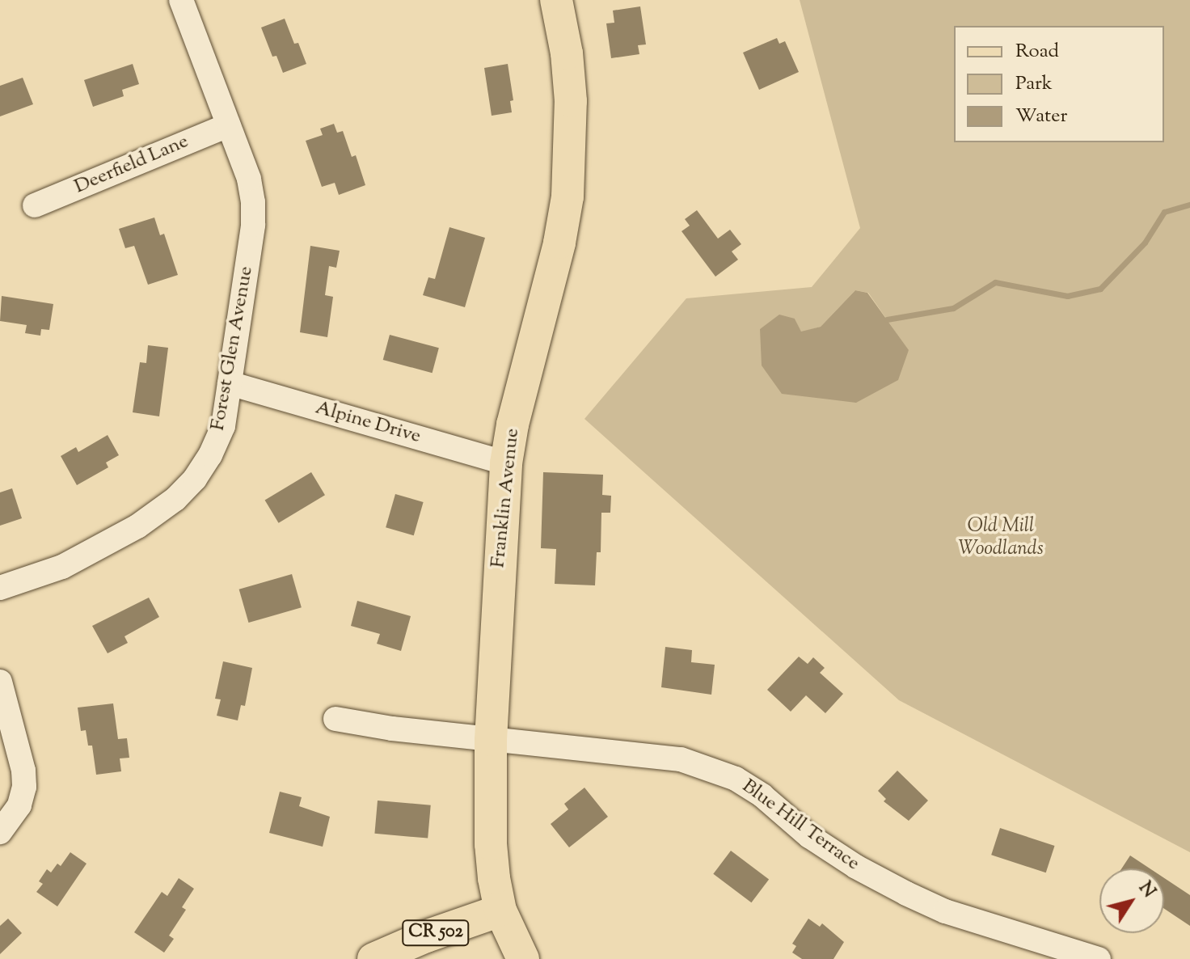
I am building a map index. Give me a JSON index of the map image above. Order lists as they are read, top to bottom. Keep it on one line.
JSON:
{"streets":{"main road":["Franklin Avenue","CR 502"],"street":["Deerfield Lane","Forest Glen Avenue","Alpine Drive","Blue Hill Terrace"]},"crossings":[["Deerfield Lane","Forest Glen Avenue"],["Forest Glen Avenue","Alpine Drive"],["Alpine Drive","Franklin Avenue"],["Franklin Avenue","Blue Hill Terrace"],["Franklin Avenue","CR 502"]],"parks":["Old Mill Woodlands"],"legend":["Road","Park","Water"],"north":"top right"}
